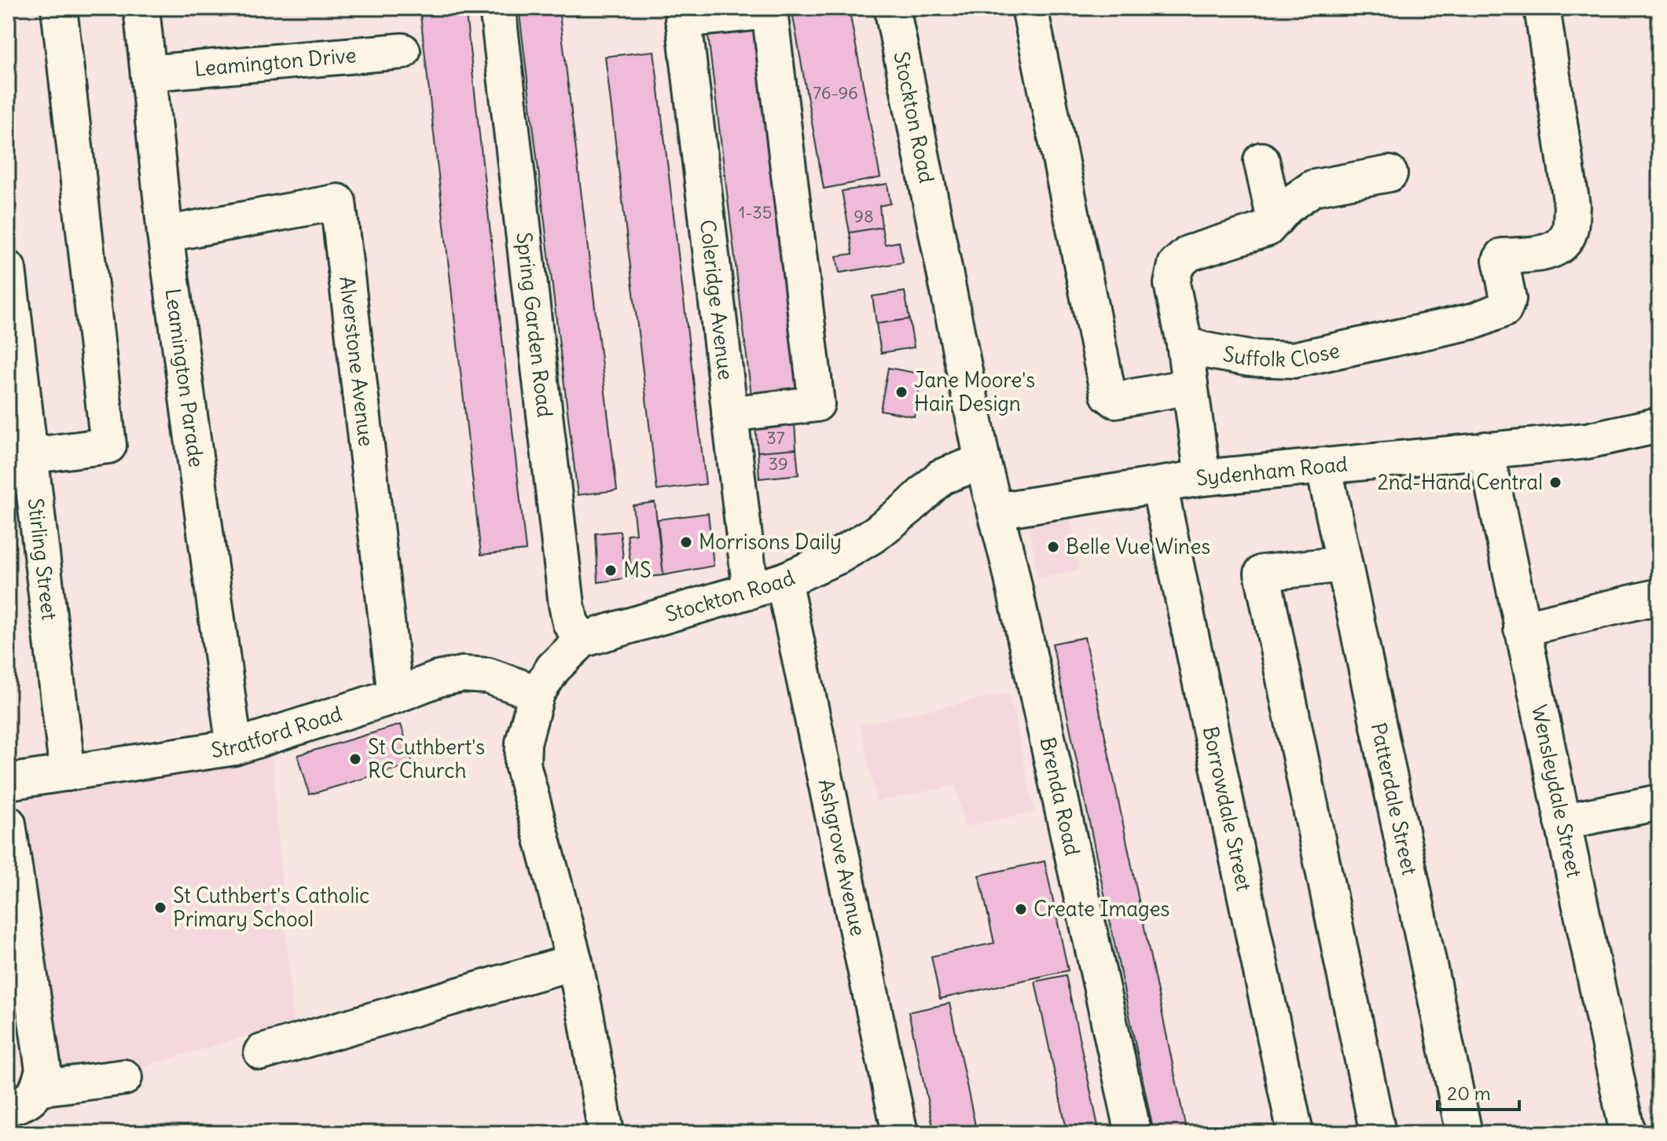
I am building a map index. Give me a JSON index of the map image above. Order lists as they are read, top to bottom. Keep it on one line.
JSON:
{"streets":{"street":["Leamington Drive","Stockton Road","Coleridge Avenue","Spring Garden Road","Suffolk Close","Alverstone Avenue","Leamington Parade","Sydenham Road","Stirling Street","Stratford Road","Wensleydale Street","Brenda Road","Patterdale Street","Borrowdale Street","Ashgrove Avenue"]},"crossings":[["Leamington Drive","Leamington Parade"],["Stockton Road","Coleridge Avenue"],["Stockton Road","Spring Garden Road"],["Stockton Road","Stratford Road"],["Stockton Road","Brenda Road"],["Stockton Road","Ashgrove Avenue"],["Alverstone Avenue","Leamington Parade"],["Alverstone Avenue","Stratford Road"],["Leamington Parade","Stratford Road"],["Sydenham Road","Wensleydale Street"],["Sydenham Road","Brenda Road"],["Sydenham Road","Patterdale Street"],["Sydenham Road","Borrowdale Street"],["Stirling Street","Stratford Road"]],"places":["Jane Moore's Hair Design","2nd-Hand Central","Morrisons Daily","Belle Vue Wines","MS","St Cuthbert's RC Church","St Cuthbert's Catholic Primary School","Create Images"],"house_numbers":["76-96","1-35","98","37","39"],"scale_bar":"20 m"}
